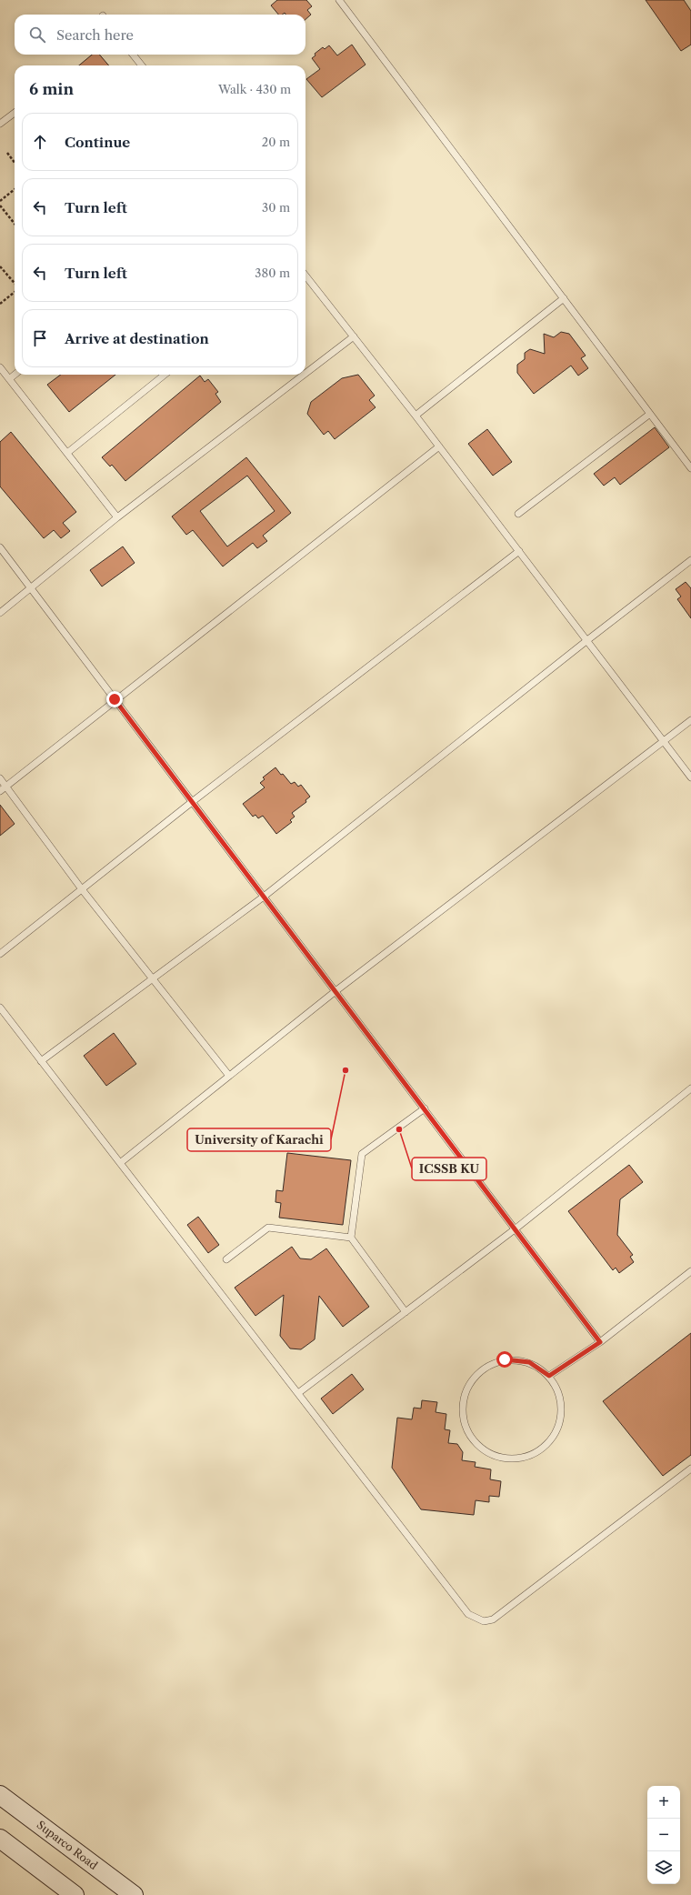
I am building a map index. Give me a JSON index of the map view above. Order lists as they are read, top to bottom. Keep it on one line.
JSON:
{"streets":{"main road":["Suparco Road"]},"places":["University of Karachi","ICSSB KU"],"page":{"search":"Search here","heading":["6 min","Walk · 430 m"],"list":[["Continue","20 m"],["Turn left","30 m"],["Turn left","380 m"],"Arrive at destination"],"map_buttons":["+","−"]}}
